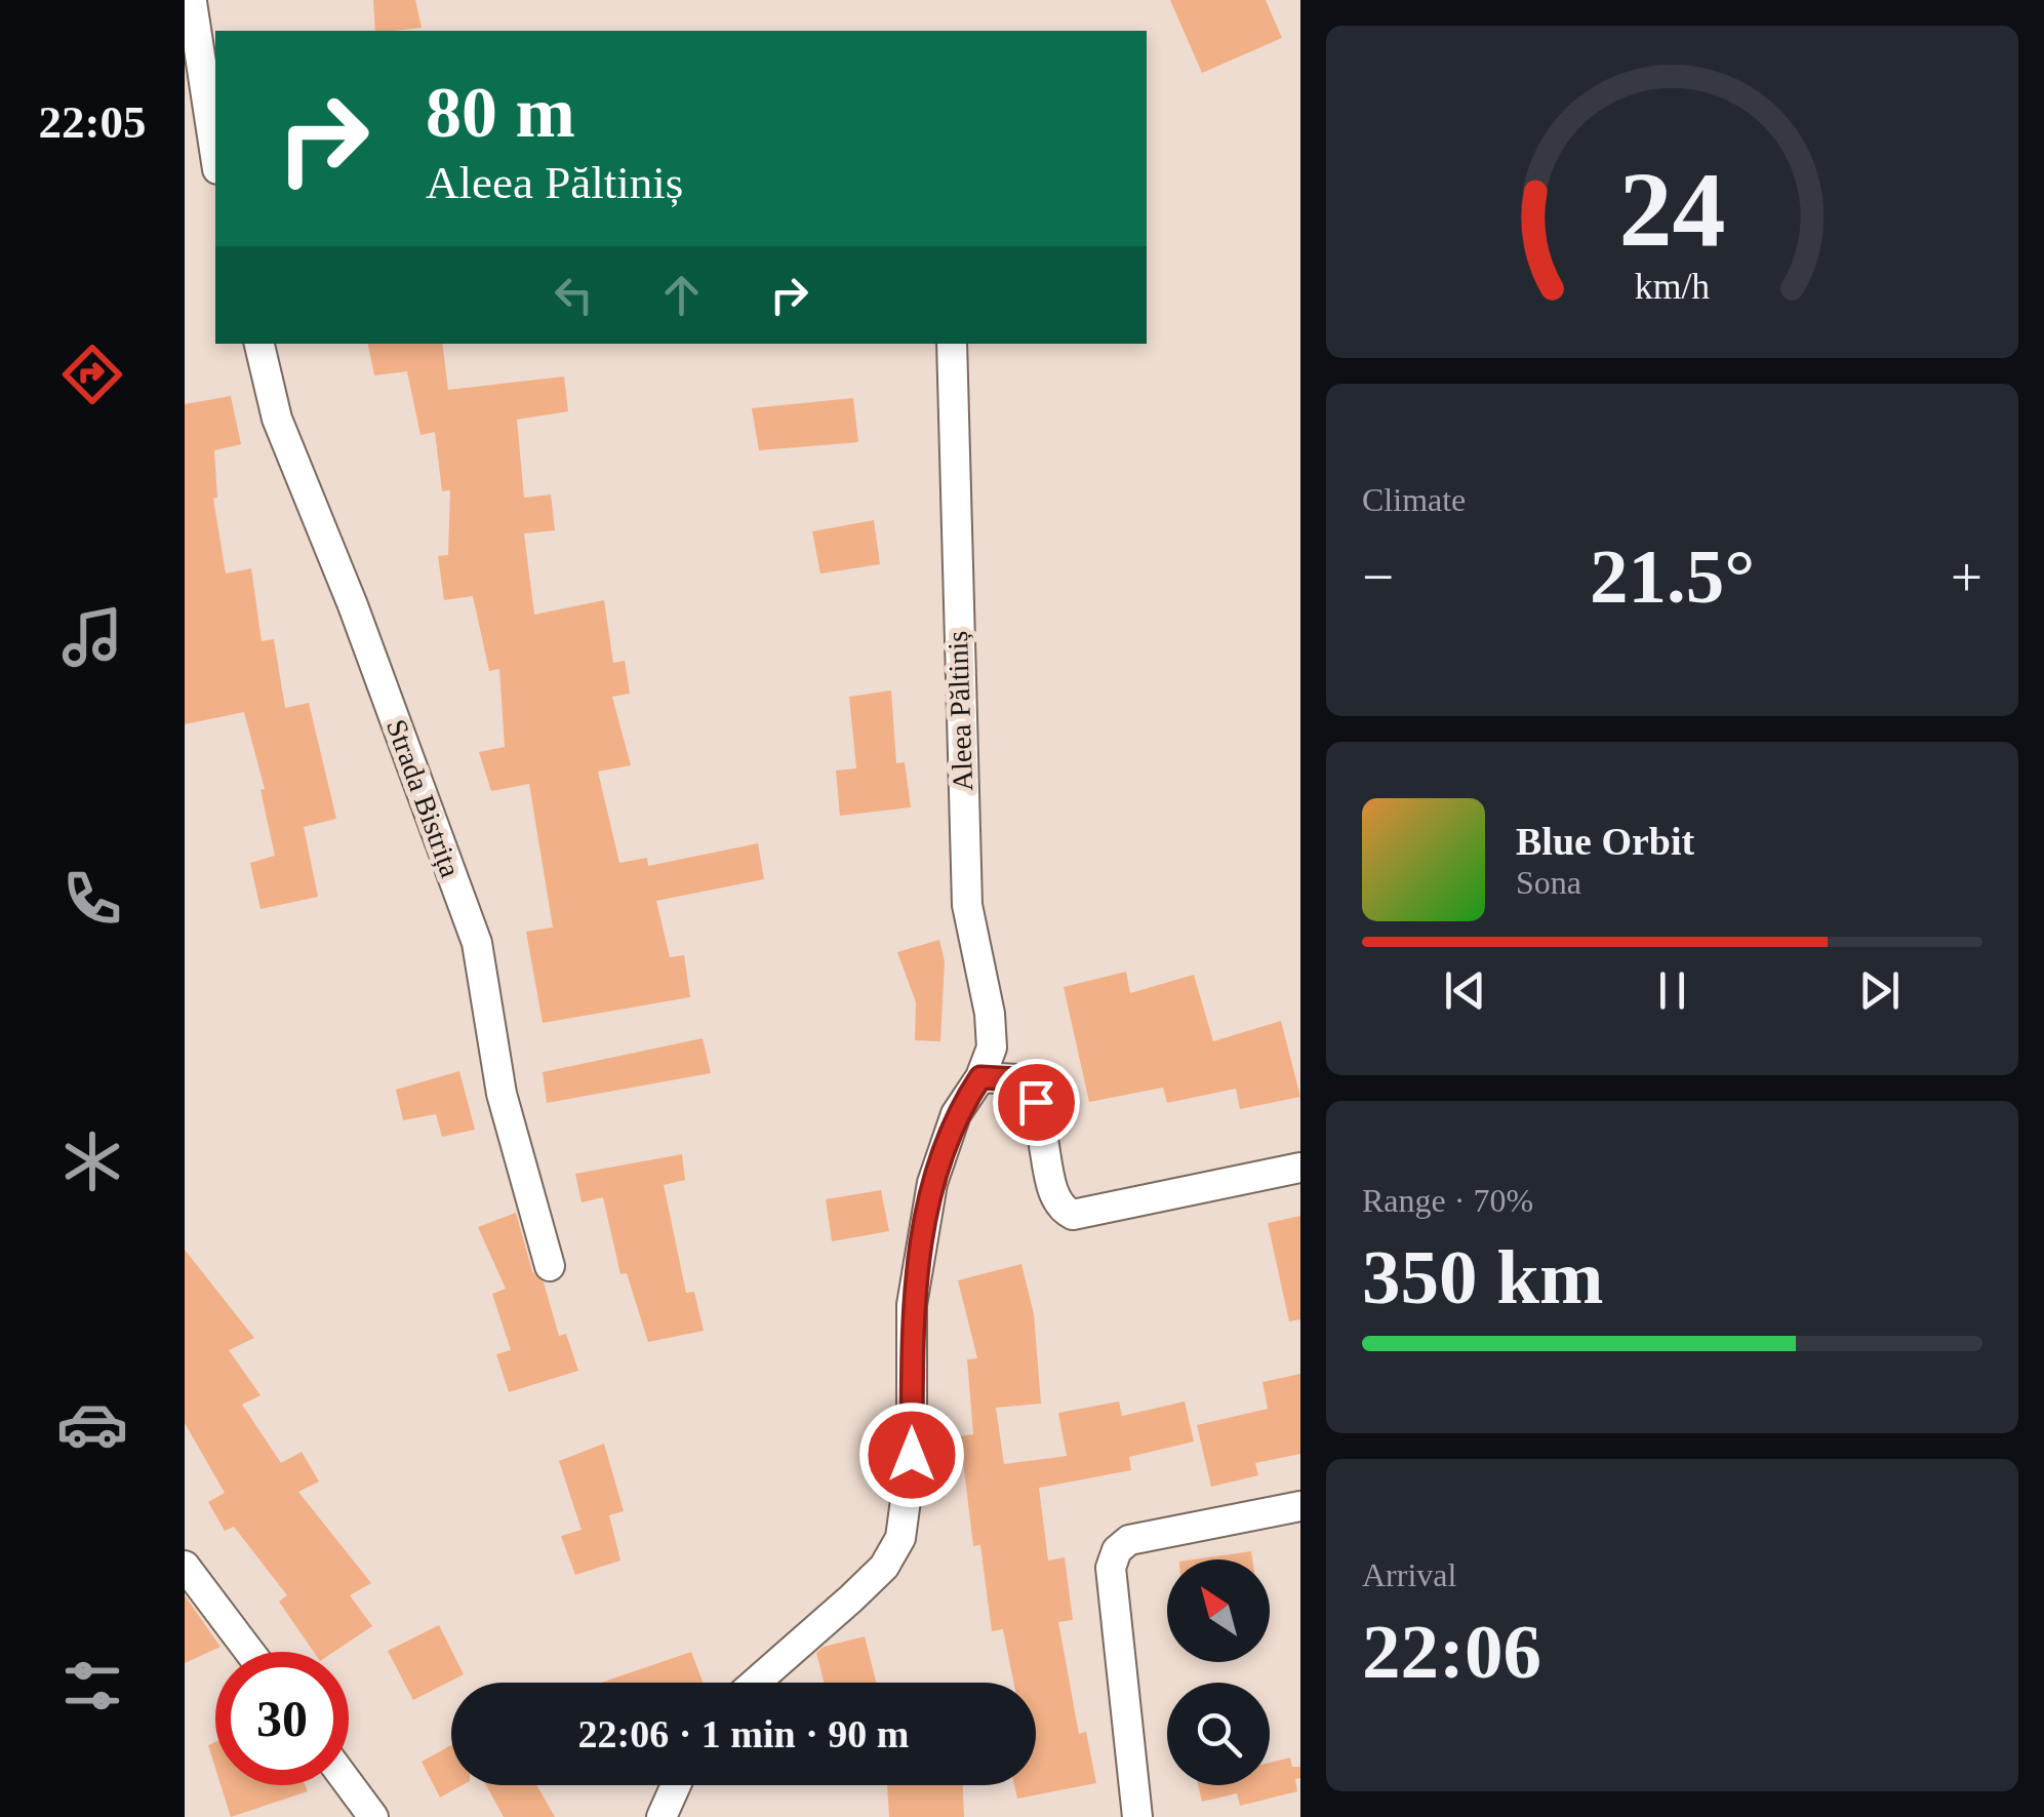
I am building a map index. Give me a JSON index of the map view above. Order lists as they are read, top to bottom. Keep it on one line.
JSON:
{"streets":{"street":["Aleea Păltiniș","Strada Bistrița"]},"north":"top left","page":{"tabs":"22:05","turn":["80 m","Aleea Păltiniș"],"tile":["Climate",["Range · 70%","350 km"],["Arrival","22:06"]],"heat":["−","21.5°","+"],"song":["Blue Orbit","Sona"],"limit":"30","trip":"22:06 · 1 min · 90 m","gauge":["24","km/h"]}}
